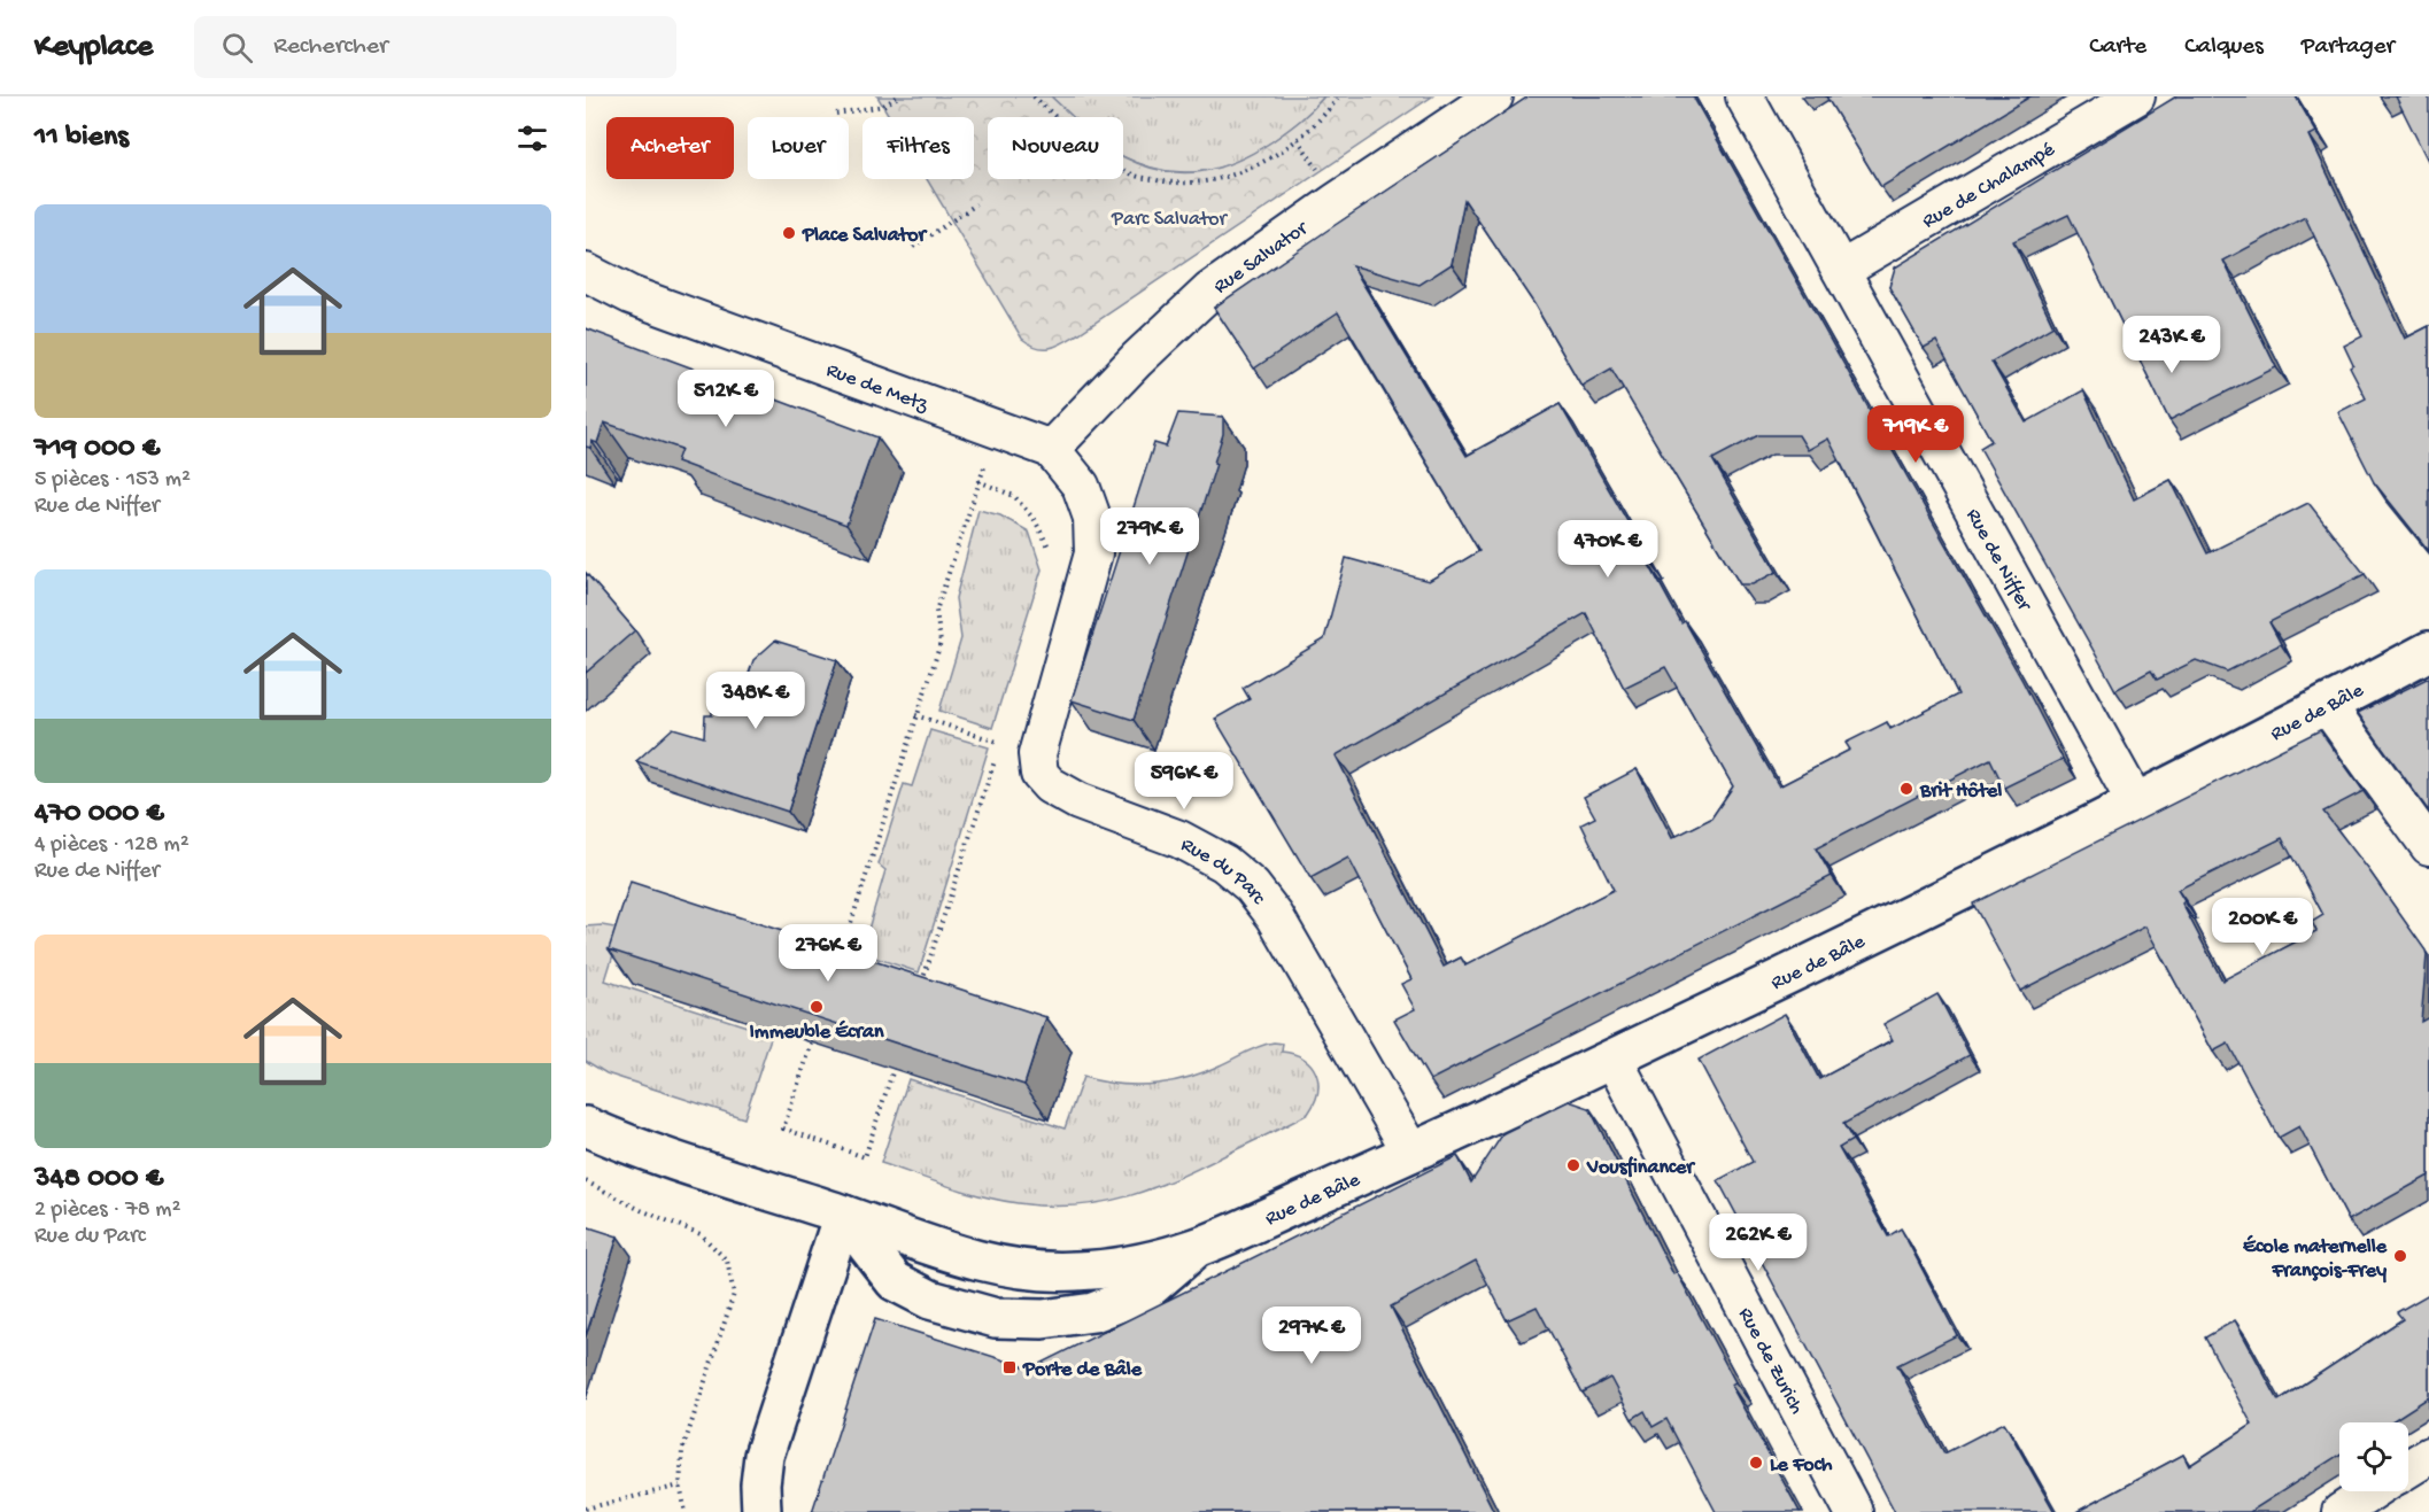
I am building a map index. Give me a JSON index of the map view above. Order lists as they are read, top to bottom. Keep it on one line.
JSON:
{"streets":{"main road":["Rue de Bâle"],"street":["Rue de Chalampé","Rue Salvator","Rue de Metz","Rue de Niffer","Rue du Parc","Rue de Zurich"]},"crossings":[["Rue de Chalampé","Rue de Niffer"],["Rue Salvator","Rue de Metz"],["Rue de Metz","Rue du Parc"],["Rue de Niffer","Rue de Bâle"],["Rue de Bâle","Rue du Parc"],["Rue de Bâle","Rue de Zurich"]],"parks":["Parc Salvator"],"places":{"other":["Place Salvator","Brit Hôtel","Immeuble Écran","Vousfinancer","École maternelle François-Frey","Le Foch"],"transit":["Porte de Bâle"]},"page":{"header":"Keyplace","search":"Rechercher","nav":["Carte","Calques","Partager"],"heading":"11 biens","chip":["Acheter","Louer","Filtres","Nouveau"],"list":[{"name":"719 000 €","note":"5 pièces · 153 m² · Rue de Niffer"},{"name":"470 000 €","note":"4 pièces · 128 m² · Rue de Niffer"},{"name":"348 000 €","note":"2 pièces · 78 m² · Rue du Parc"}],"price":["243K €","512K €","719K €","279K €","470K €","348K €","596K €","200K €","276K €","262K €","297K €"]}}
